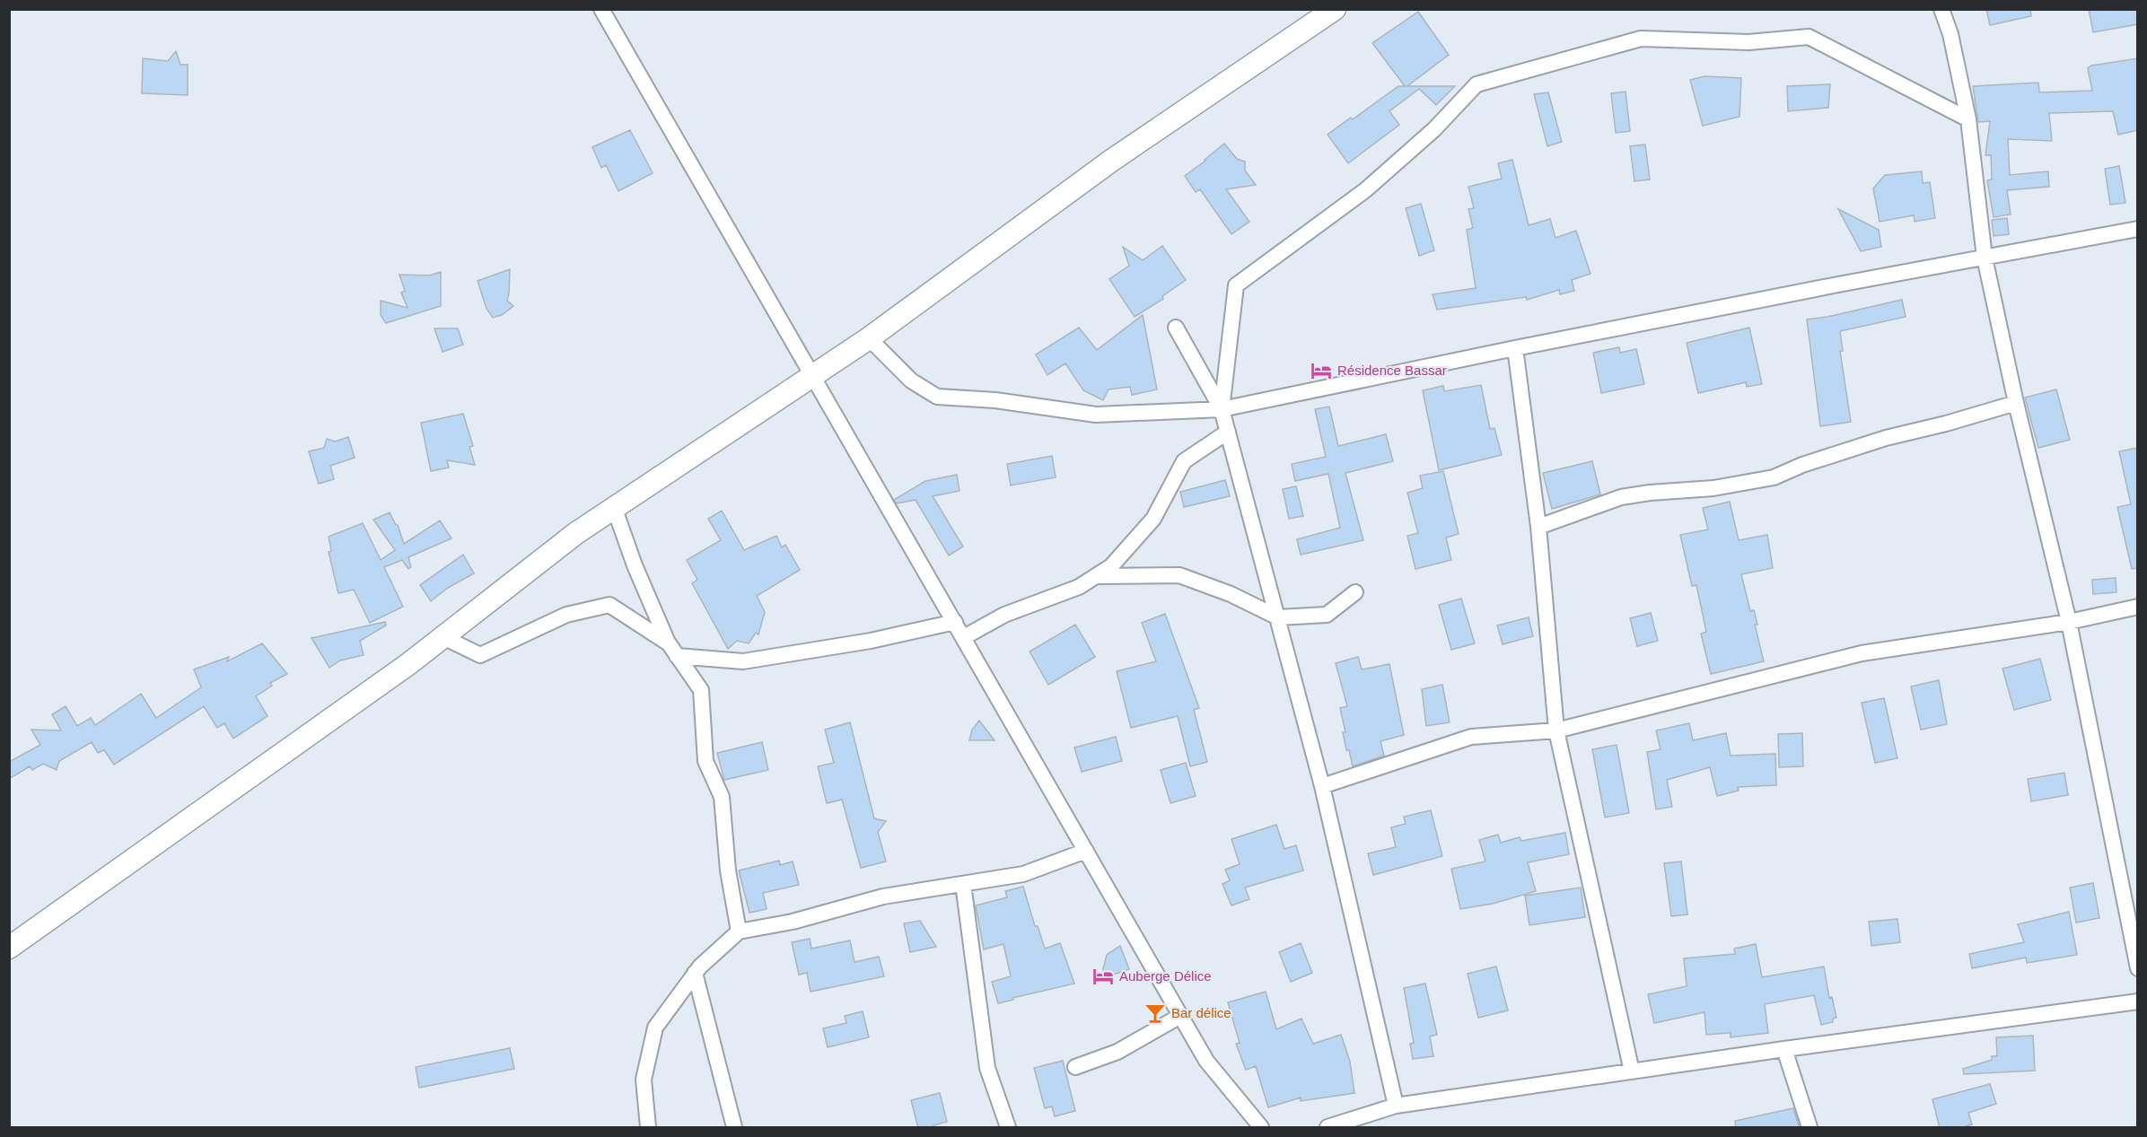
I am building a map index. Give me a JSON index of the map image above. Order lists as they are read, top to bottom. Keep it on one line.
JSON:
{"places":{"hotel":["Résidence Bassar","Auberge Délice"],"bar":["Bar délice"]}}
